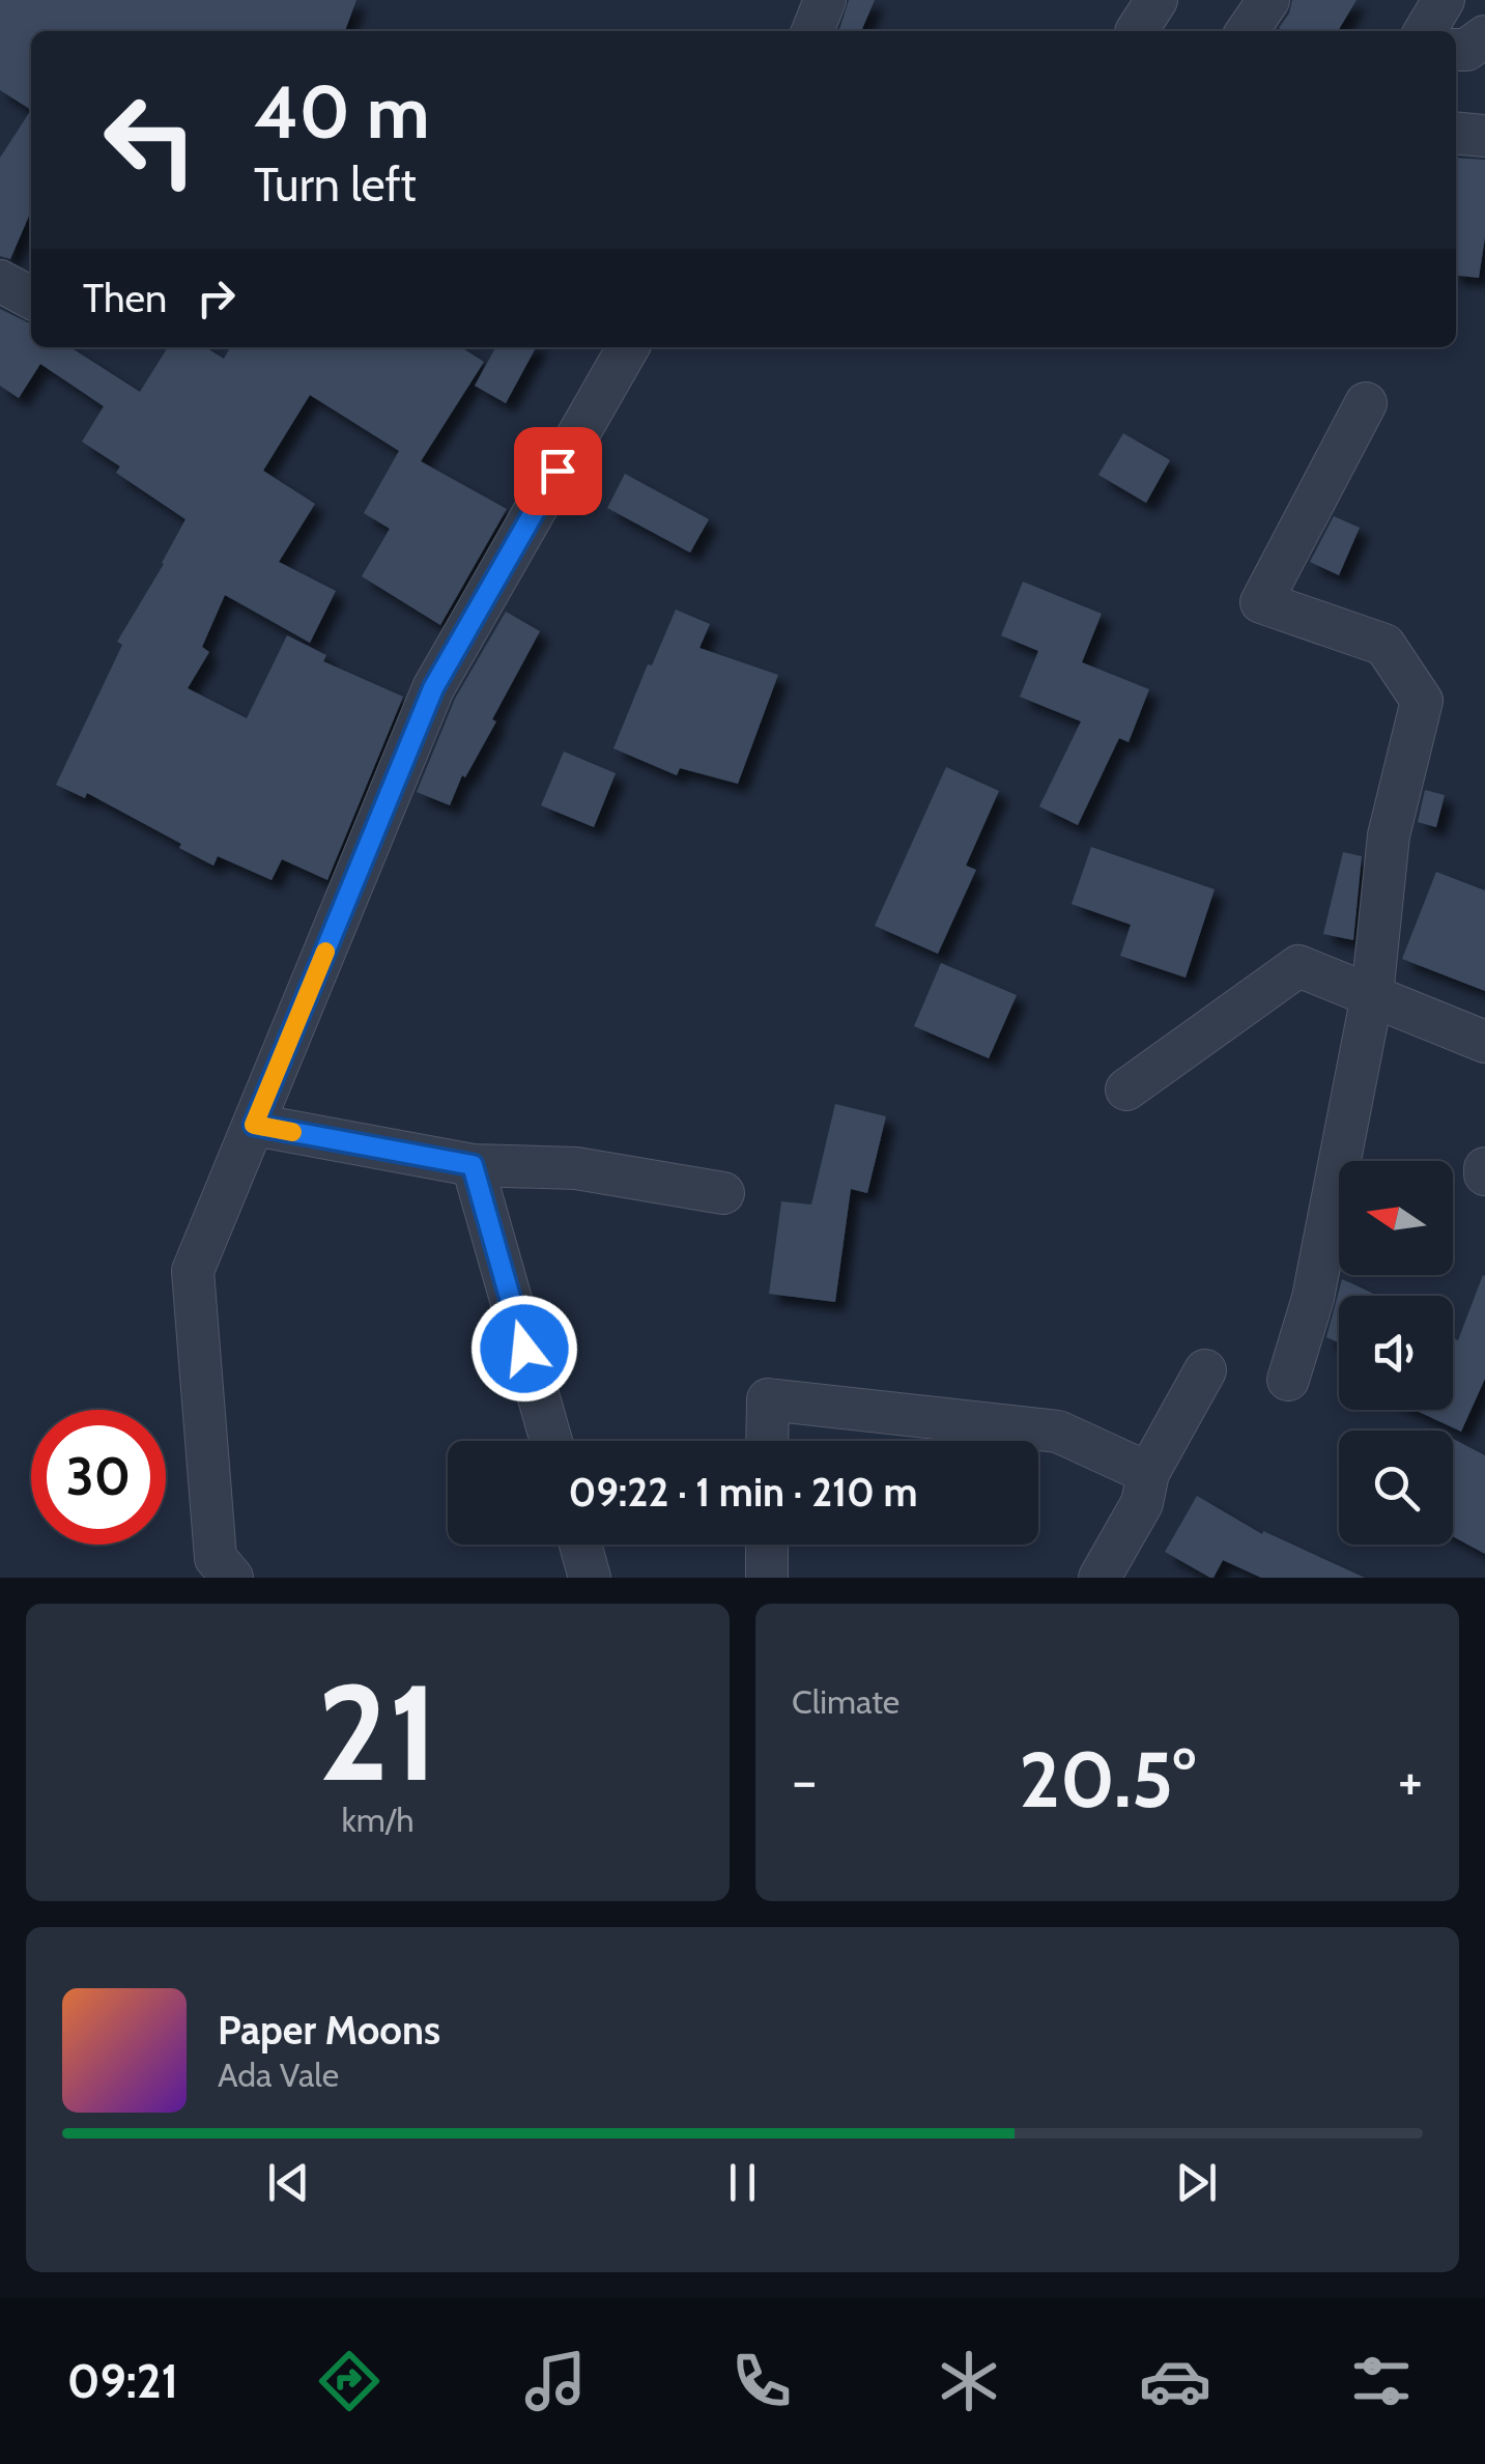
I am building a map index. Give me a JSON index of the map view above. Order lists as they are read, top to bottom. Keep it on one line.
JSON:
{"north":"left","page":{"turn":["40 m","Turn left"],"then":"Then","limit":"30","trip":"09:22 · 1 min · 210 m","tile":[["21","km/h"],"Climate"],"heat":["−","20.5°","+"],"song":["Paper Moons","Ada Vale"],"tabs":"09:21"}}
